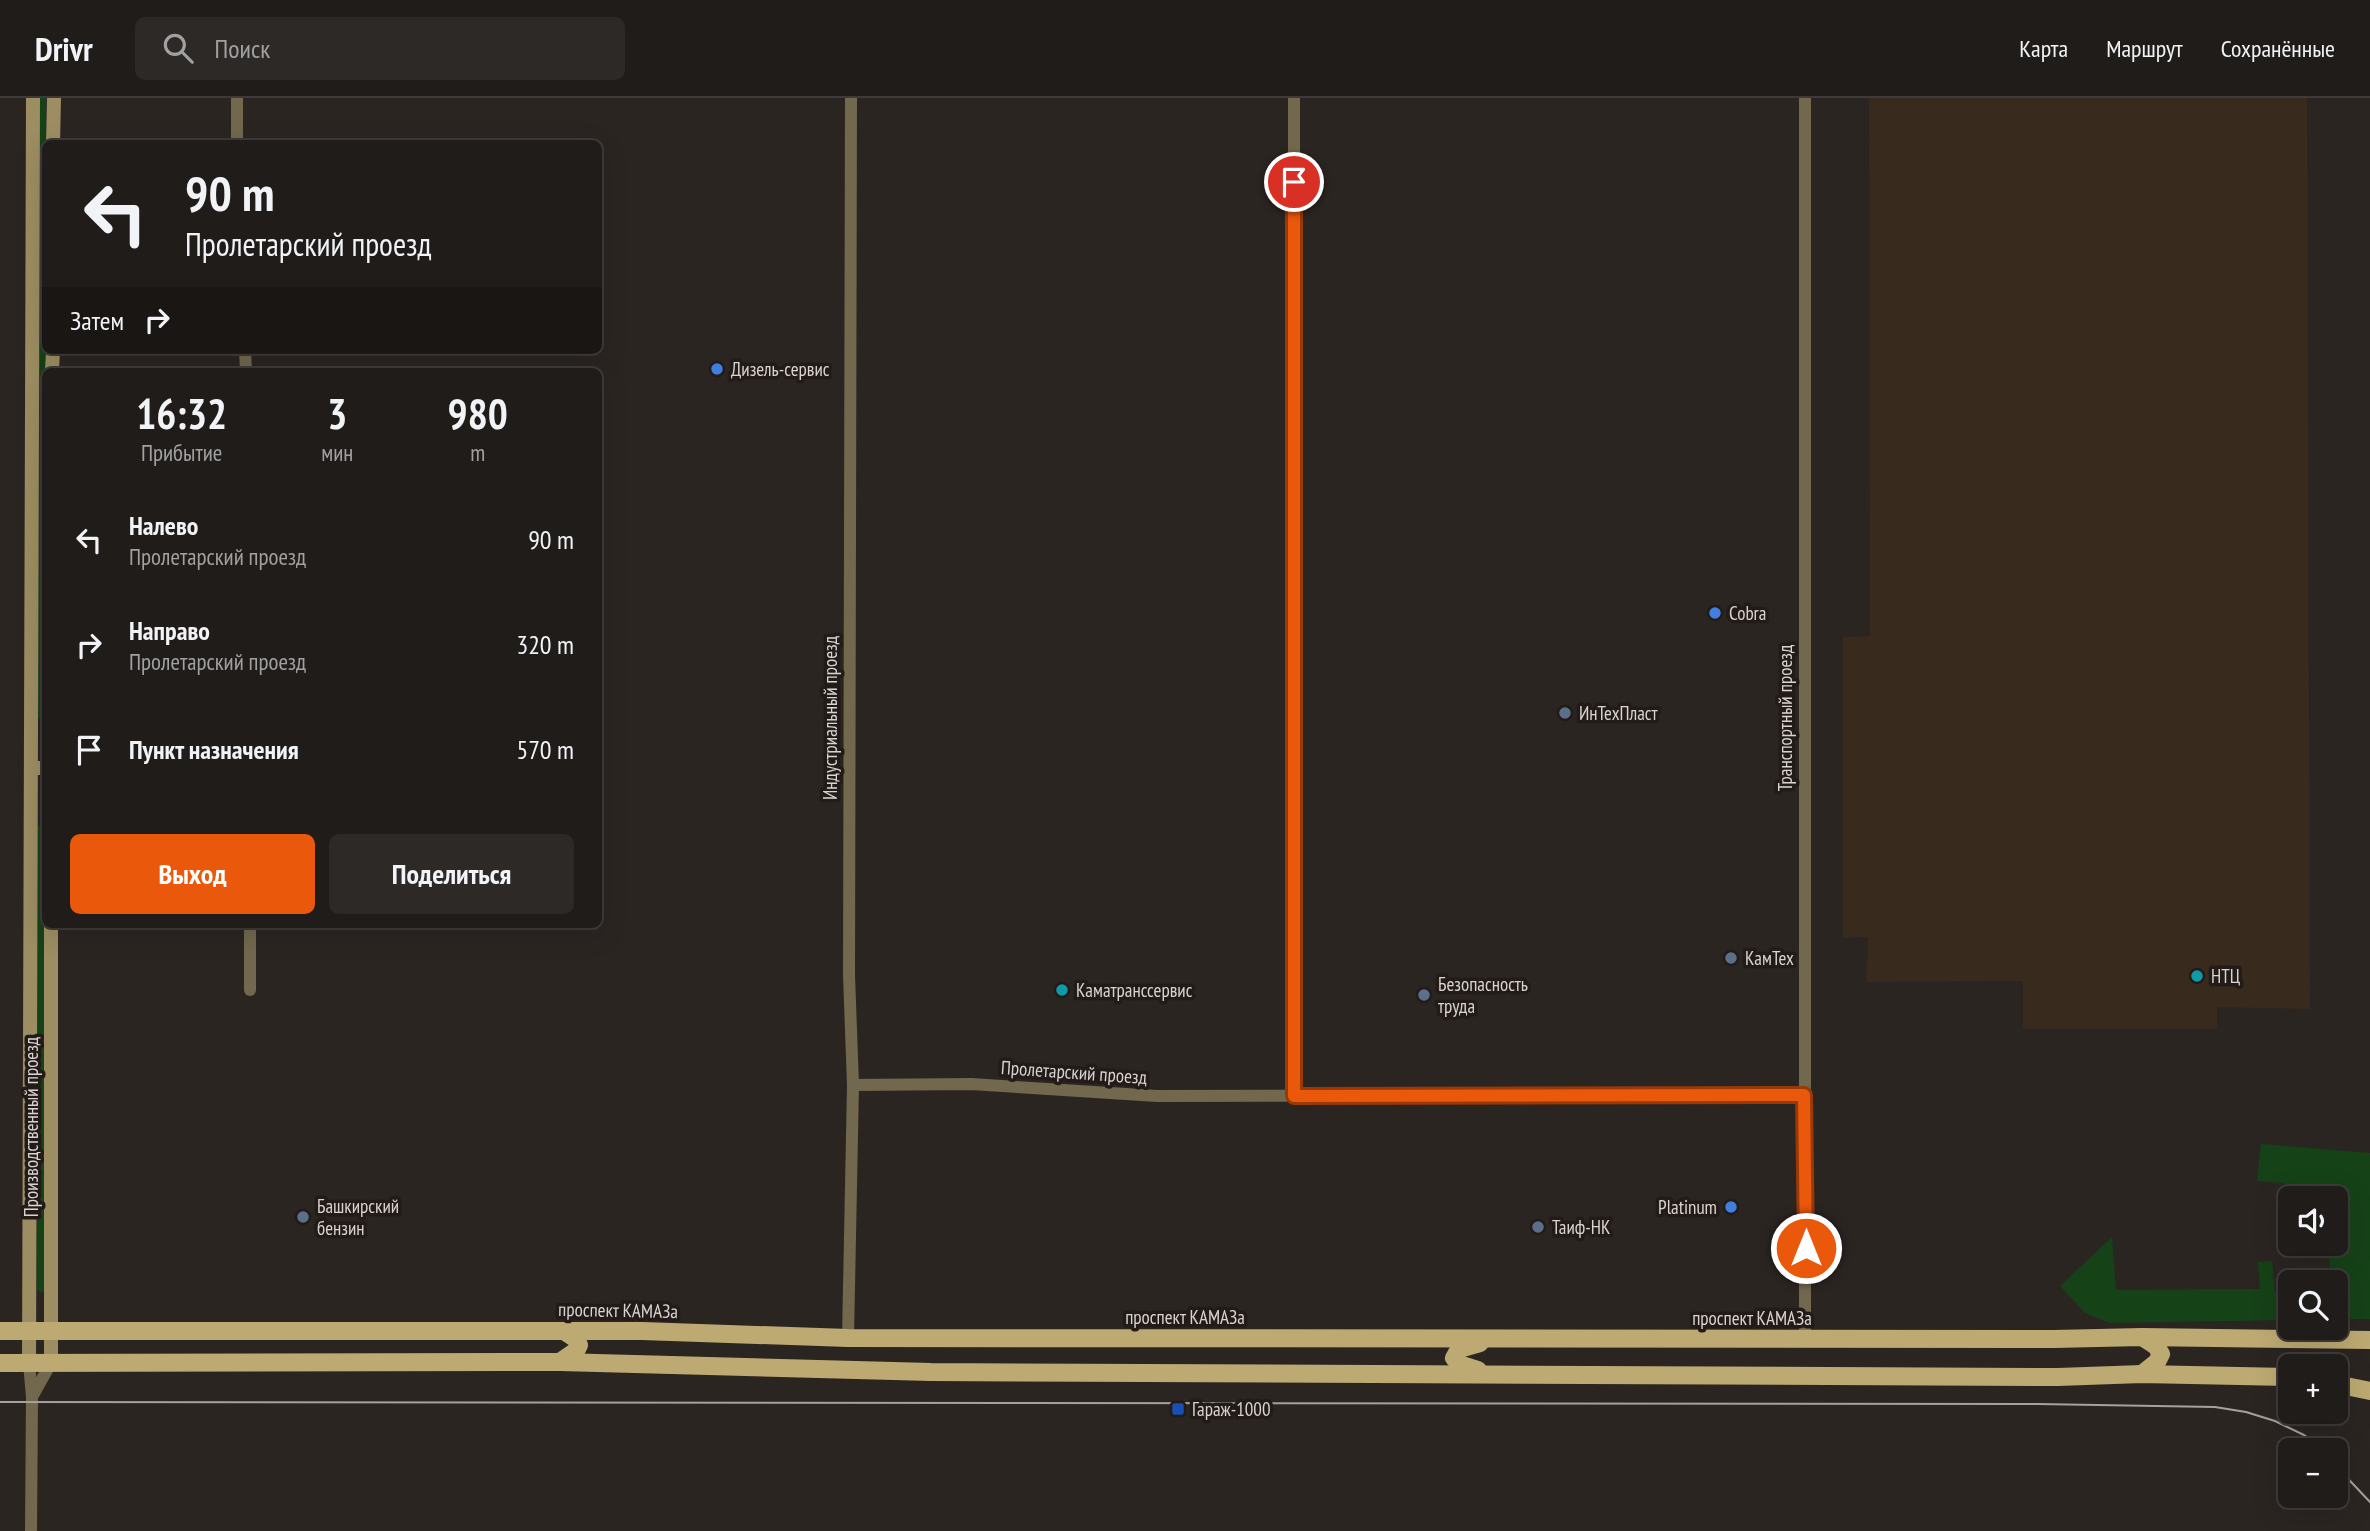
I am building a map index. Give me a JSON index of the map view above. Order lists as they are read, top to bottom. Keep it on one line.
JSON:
{"streets":{"main road":["проспект КАМАЗа"],"street":["Индустриальный проезд","Транспортный проезд","Пролетарский проезд","Производственный проезд"]},"crossings":[["Индустриальный проезд","Пролетарский проезд"],["Индустриальный проезд","проспект КАМАЗа"],["Транспортный проезд","Пролетарский проезд"],["Транспортный проезд","проспект КАМАЗа"],["Производственный проезд","проспект КАМАЗа"]],"places":{"other":["Дизель-сервис","Cobra","ИнТехПласт","КамТех","НТЦ","Каматранссервис","Безопасность труда","Platinum","Башкирский бензин","Таиф-НК"],"transit":["Гараж-1000"]},"page":{"header":"Drivr","search":"Поиск","nav":["Карта","Маршрут","Сохранённые"],"turn":["90 m","Пролетарский проезд"],"then":"Затем","eta":["16:32","Прибытие","3","мин","980","m"],"list":[{"name":"Налево","note":"Пролетарский проезд","value":"90 m"},{"name":"Направо","note":"Пролетарский проезд","value":"320 m"},{"name":"Пункт назначения","value":"570 m"}],"buttons":["Выход","Поделиться"],"map_buttons":["+","−"]}}
